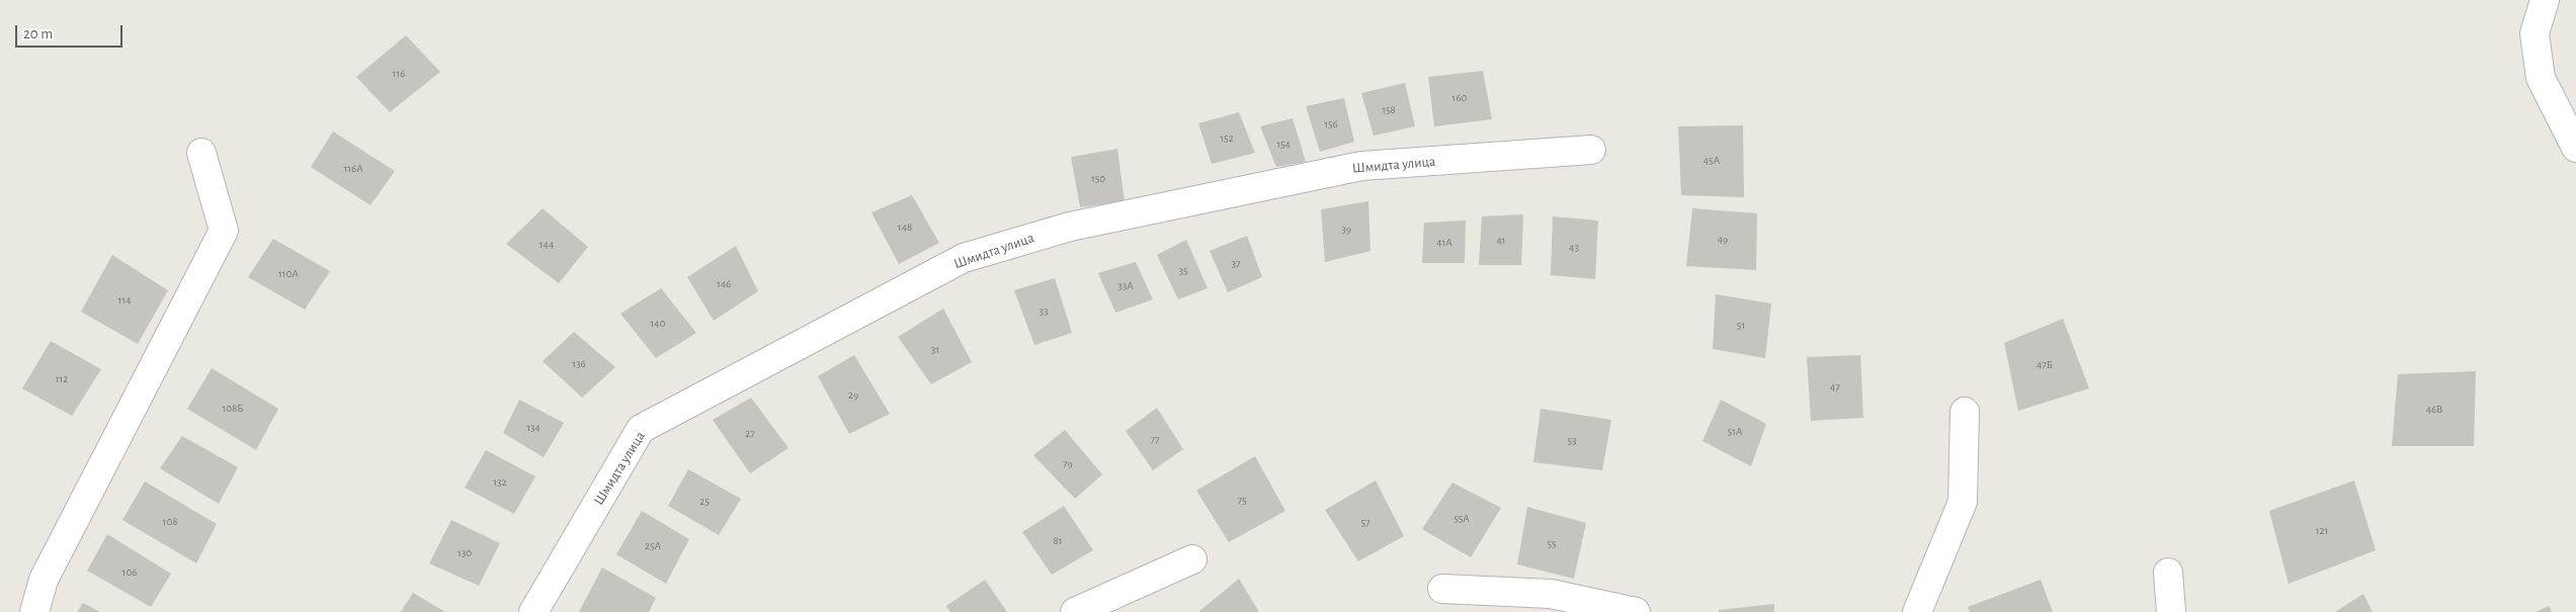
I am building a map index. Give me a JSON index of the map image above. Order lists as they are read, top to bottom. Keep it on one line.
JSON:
{"streets":{"street":["Шмидта улица"]},"house_numbers":["116","160","158","156","152","154","45А","116А","150","148","39","49","41","41А","144","43","37","35","110А","146","33А","114","33","140","51","31","136","47Б","112","47","29","108Б","46В","134","51А","27","77","53","79","132","75","25","55А","108","57","121","81","55","25А","130","106"],"scale_bar":"20 m"}
